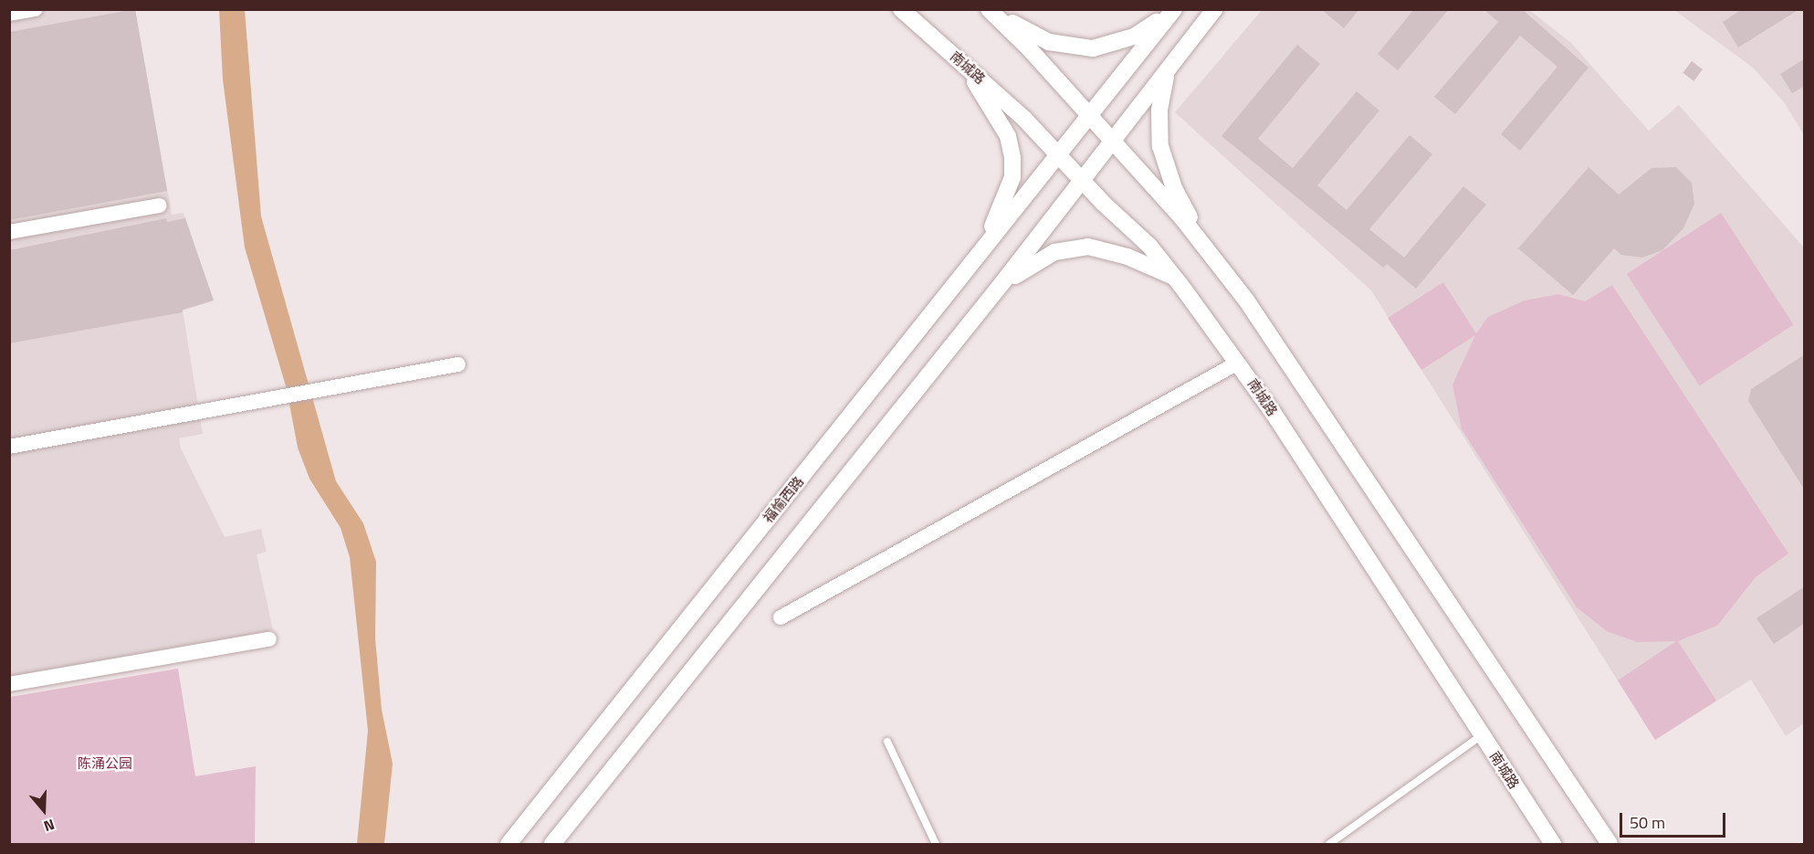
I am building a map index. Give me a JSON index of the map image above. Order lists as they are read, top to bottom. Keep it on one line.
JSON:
{"streets":{"street":["南城路","福愉西路"]},"crossings":[["南城路","福愉西路"]],"parks":["陈涌公园"],"scale_bar":"50 m","north":"bottom"}
